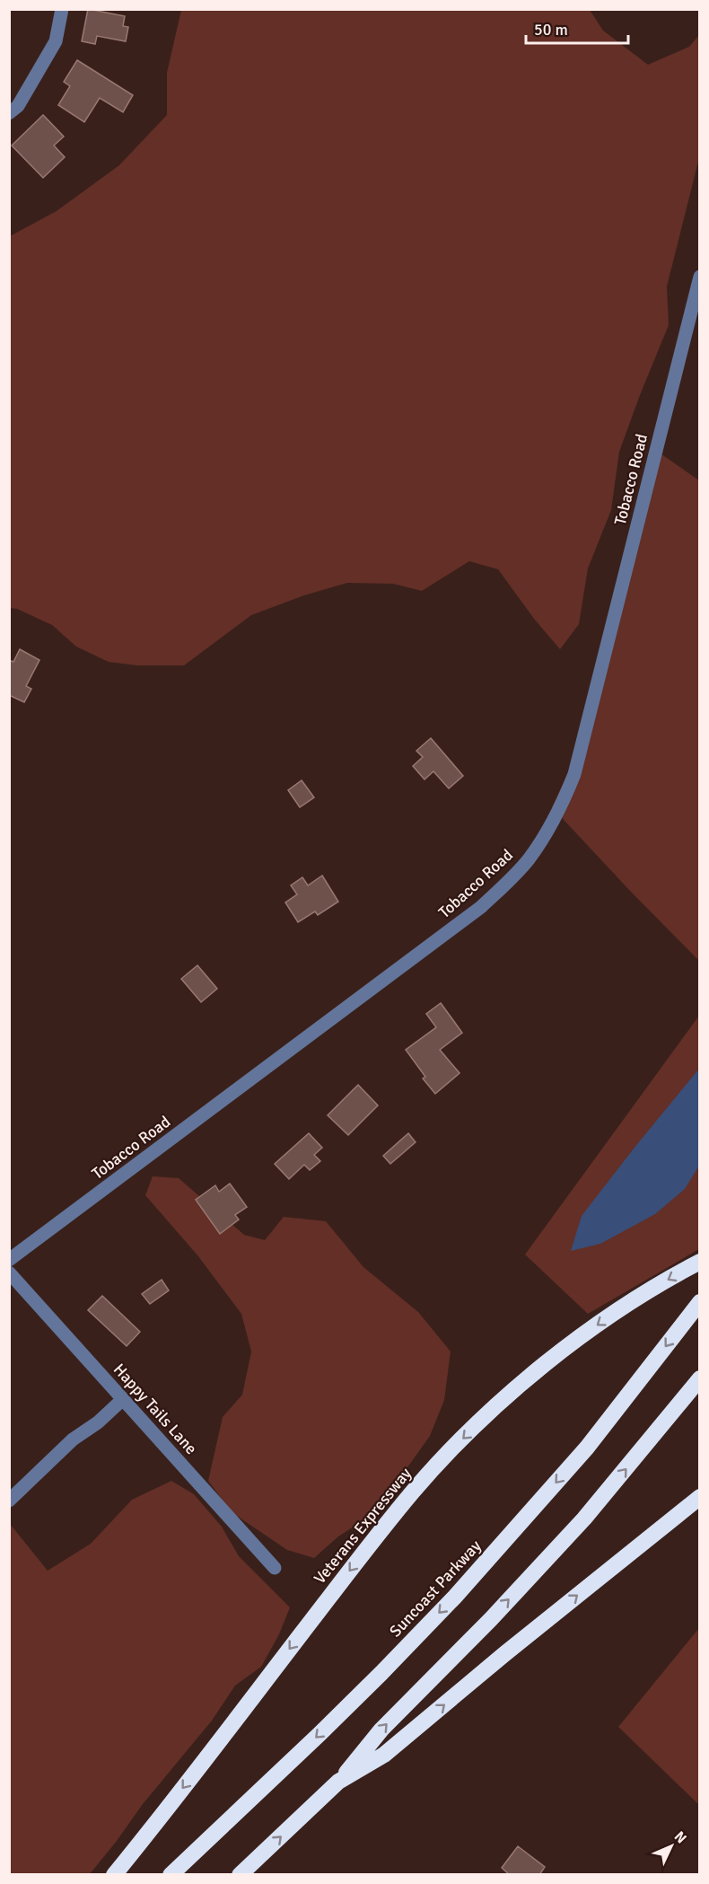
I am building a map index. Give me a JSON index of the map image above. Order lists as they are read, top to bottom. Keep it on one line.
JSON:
{"streets":{"highway":["Veterans Expressway","Suncoast Parkway"],"street":["Tobacco Road","Happy Tails Lane"]},"scale_bar":"50 m","north":"top right"}
